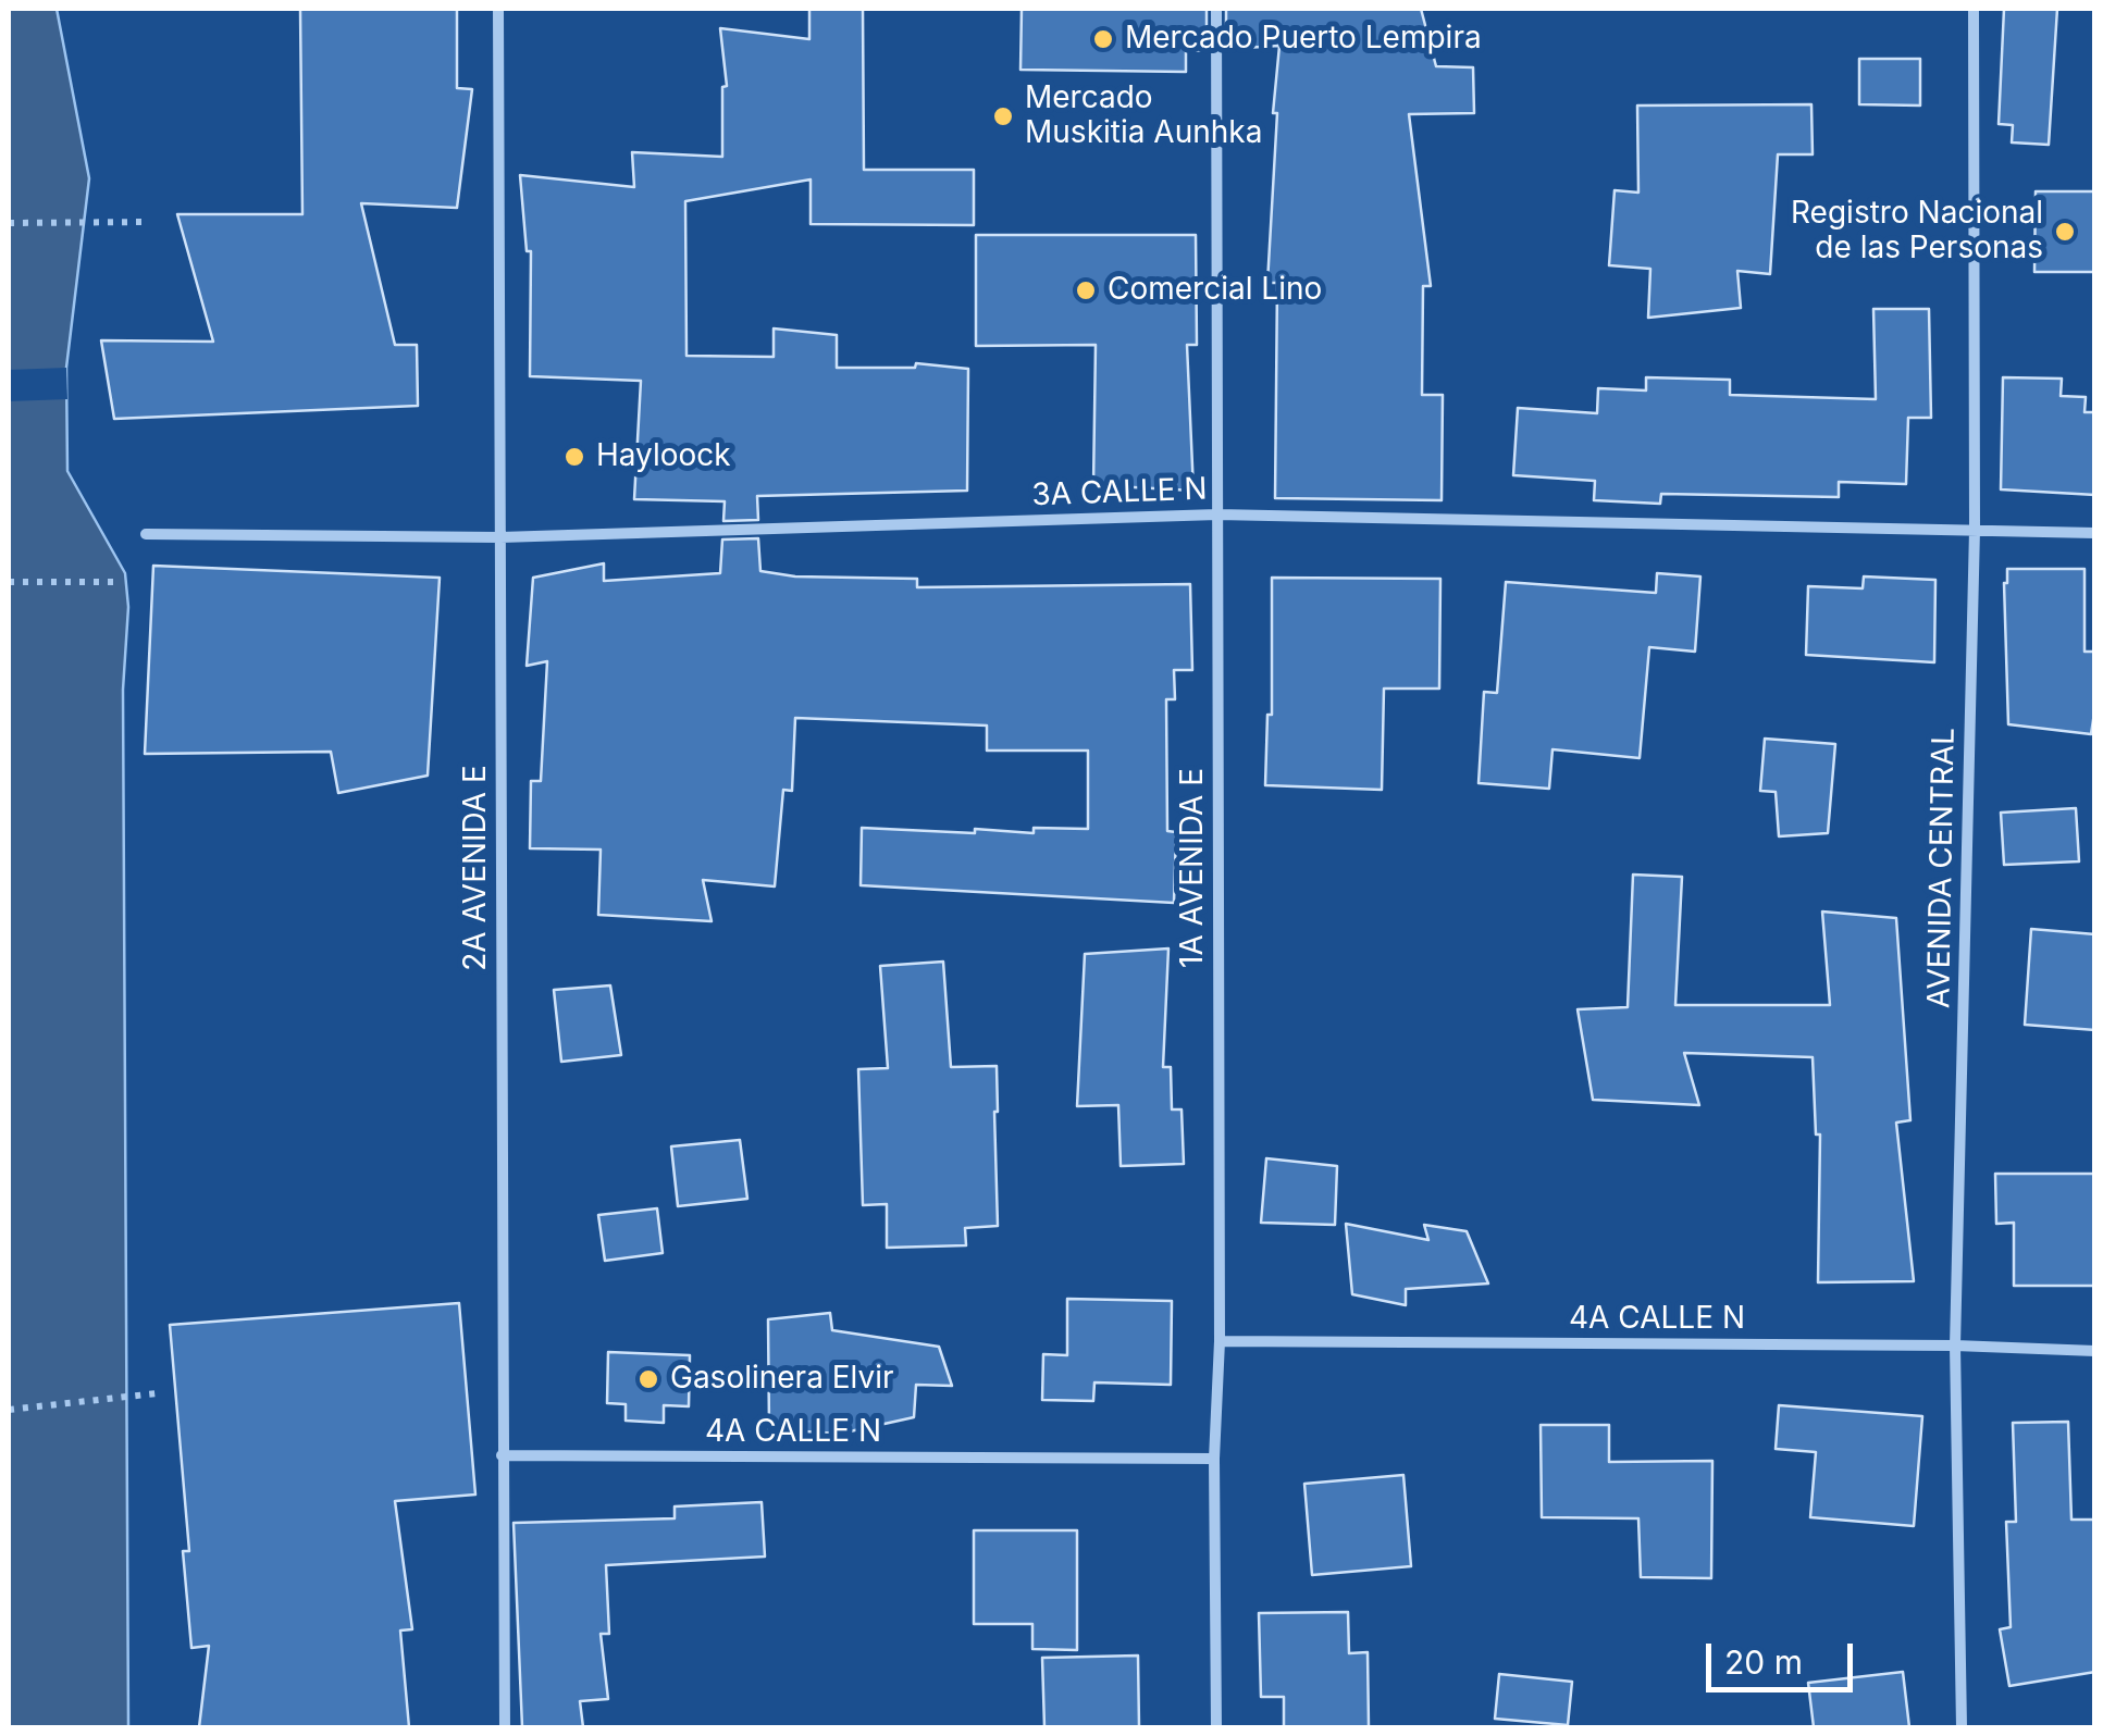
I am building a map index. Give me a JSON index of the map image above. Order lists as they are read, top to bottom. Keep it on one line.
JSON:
{"streets":{"street":["3A CALLE N","2A AVENIDA E","1A AVENIDA E","AVENIDA CENTRAL","4A CALLE N"]},"crossings":[["3A CALLE N","2A AVENIDA E"],["3A CALLE N","1A AVENIDA E"],["3A CALLE N","AVENIDA CENTRAL"],["2A AVENIDA E","4A CALLE N"],["1A AVENIDA E","4A CALLE N"],["AVENIDA CENTRAL","4A CALLE N"]],"places":["Mercado Puerto Lempira","Mercado Muskitia Aunhka","Registro Nacional de las Personas","Comercial Lino","Hayloock","Gasolinera Elvir"],"scale_bar":"20 m"}
